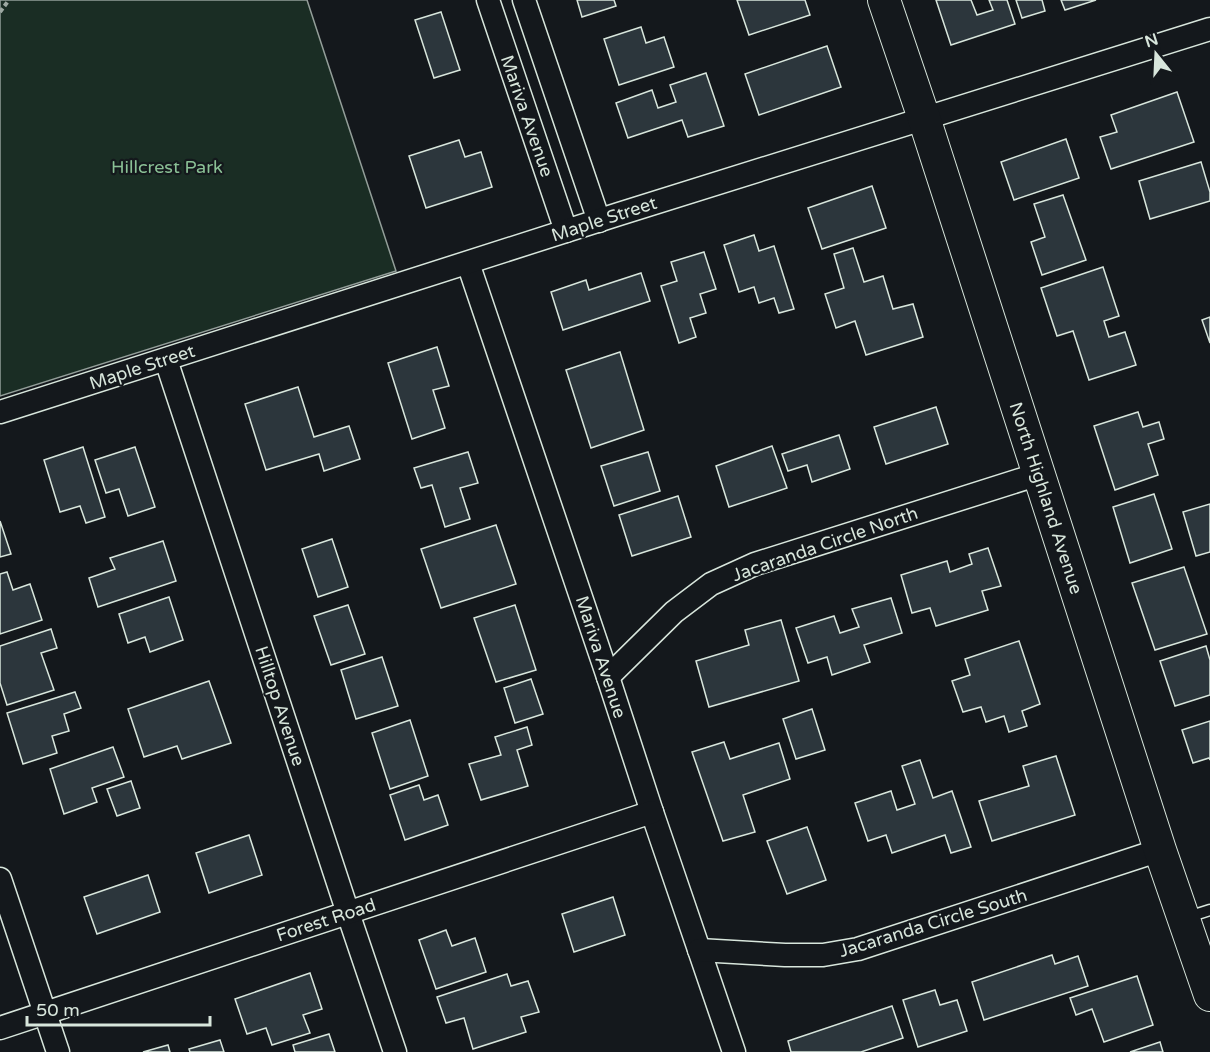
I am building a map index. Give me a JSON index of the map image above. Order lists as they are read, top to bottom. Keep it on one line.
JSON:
{"streets":{"street":["Mariva Avenue","Maple Street","North Highland Avenue","Jacaranda Circle North","Hilltop Avenue","Forest Road","Jacaranda Circle South"]},"crossings":[["Mariva Avenue","Maple Street"],["Mariva Avenue","Jacaranda Circle North"],["Mariva Avenue","Forest Road"],["Mariva Avenue","Jacaranda Circle South"],["Maple Street","North Highland Avenue"],["Maple Street","Hilltop Avenue"],["North Highland Avenue","Jacaranda Circle North"],["North Highland Avenue","Jacaranda Circle South"],["Hilltop Avenue","Forest Road"]],"parks":["Hillcrest Park"],"scale_bar":"50 m","north":"top"}
